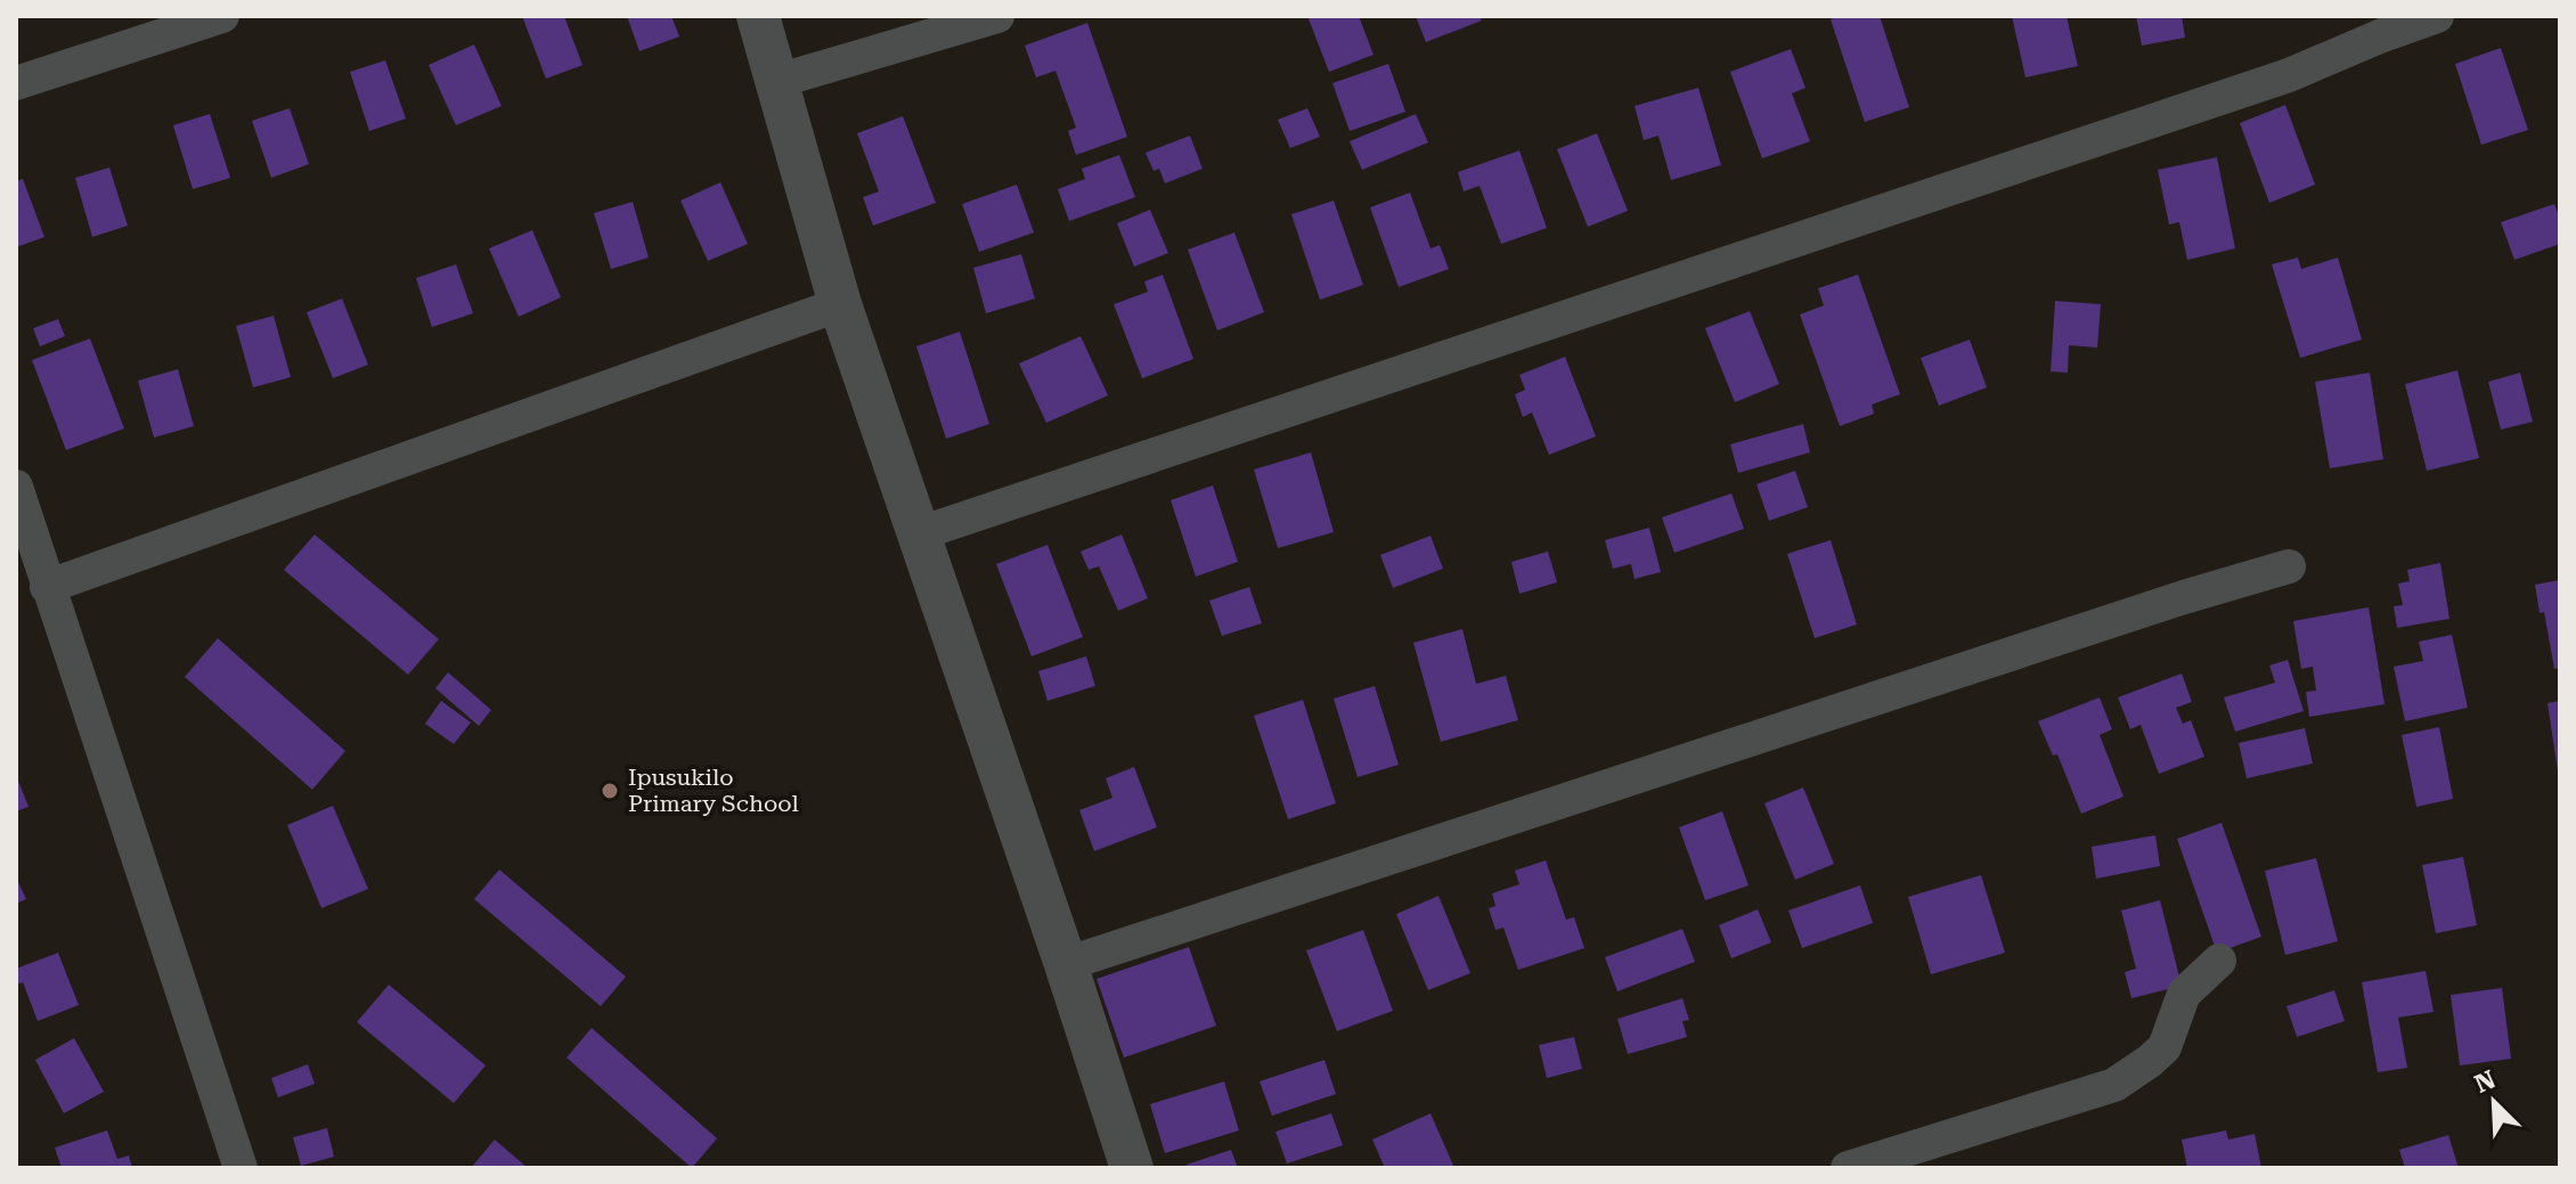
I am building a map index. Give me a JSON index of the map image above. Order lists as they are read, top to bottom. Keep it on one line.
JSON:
{"places":["Ipusukilo Primary School"],"north":"top left"}
